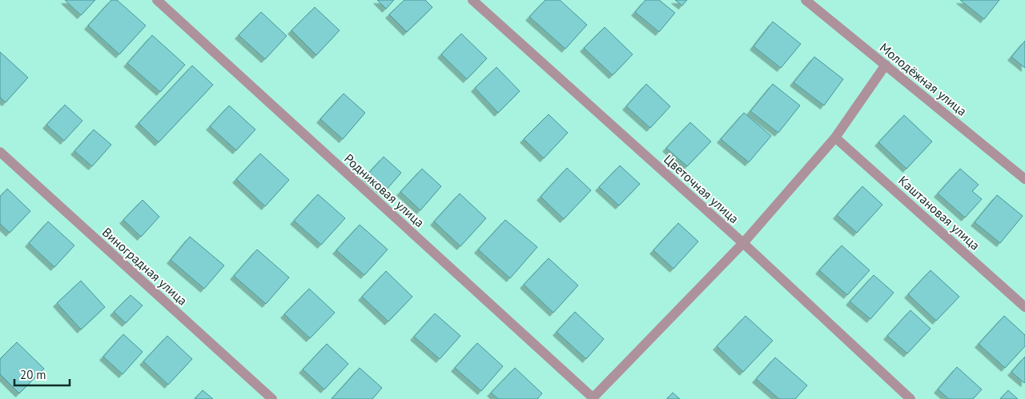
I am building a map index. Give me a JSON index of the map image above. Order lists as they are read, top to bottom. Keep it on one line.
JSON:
{"streets":{"street":["Молодёжная улица","Цветочная улица","Родниковая улица","Каштановая улица","Виноградная улица"]},"scale_bar":"20 m"}
